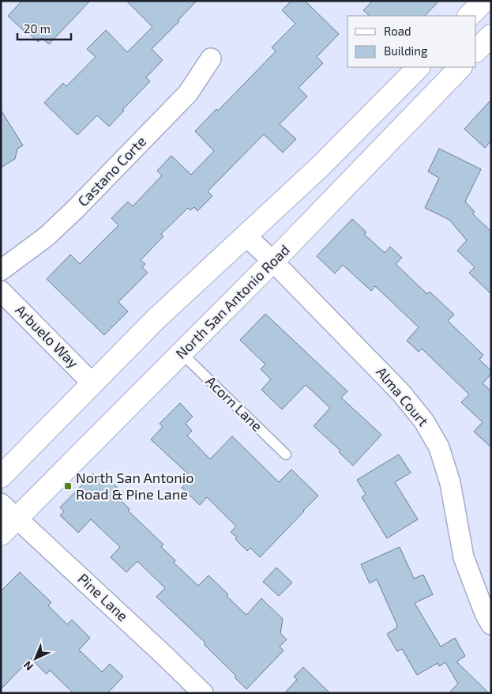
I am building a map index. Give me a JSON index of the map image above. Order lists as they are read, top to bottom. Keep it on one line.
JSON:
{"streets":{"main road":["North San Antonio Road"],"street":["Castano Corte","Arbuelo Way","Alma Court","Pine Lane"],"lane":["Acorn Lane"]},"crossings":[["North San Antonio Road","Alma Court"],["North San Antonio Road","Acorn Lane"],["North San Antonio Road","Pine Lane"]],"places":{"transit":["North San Antonio Road & Pine Lane"]},"legend":["Road","Building"],"scale_bar":"20 m","north":"bottom left"}
